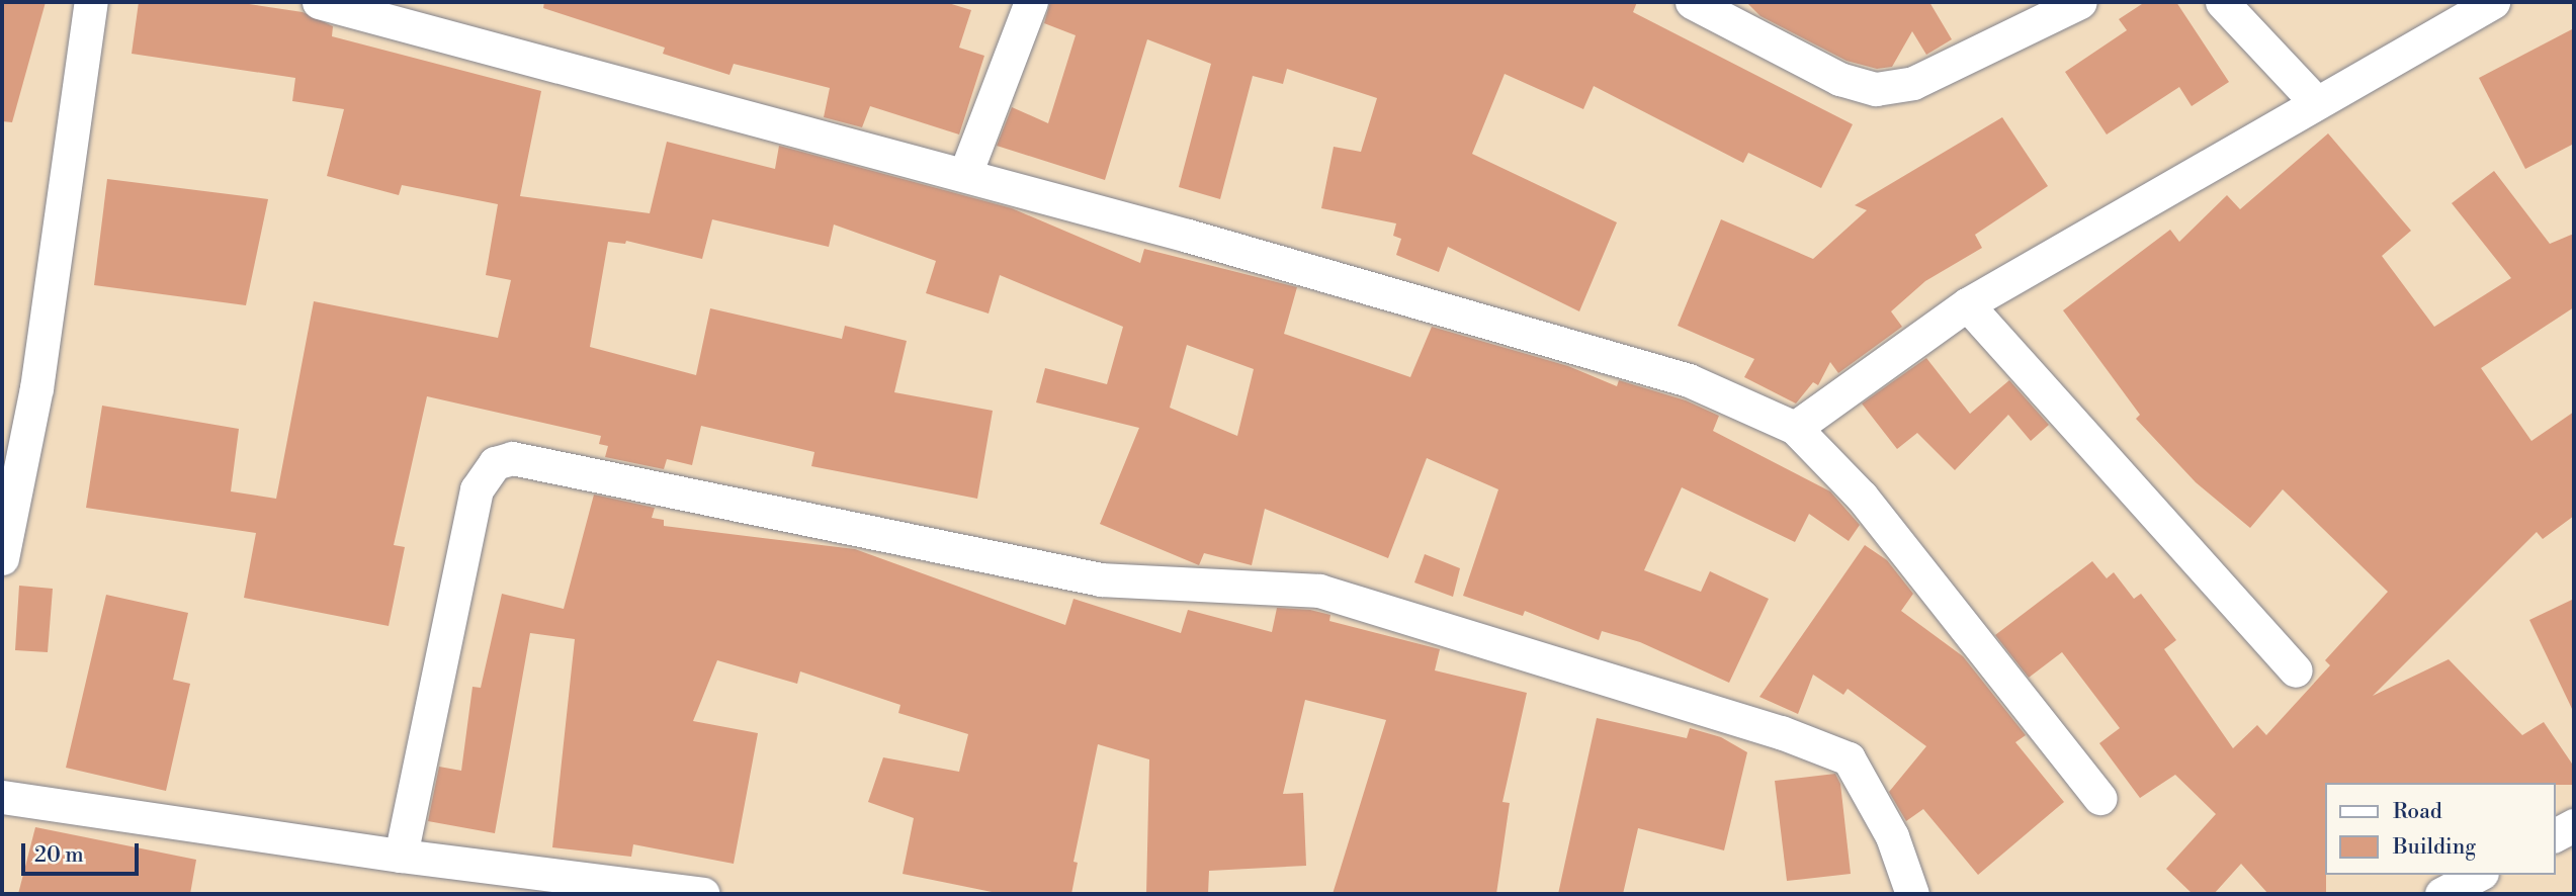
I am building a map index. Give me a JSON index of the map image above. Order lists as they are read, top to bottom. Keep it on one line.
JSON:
{"legend":["Road","Building"],"scale_bar":"20 m"}
